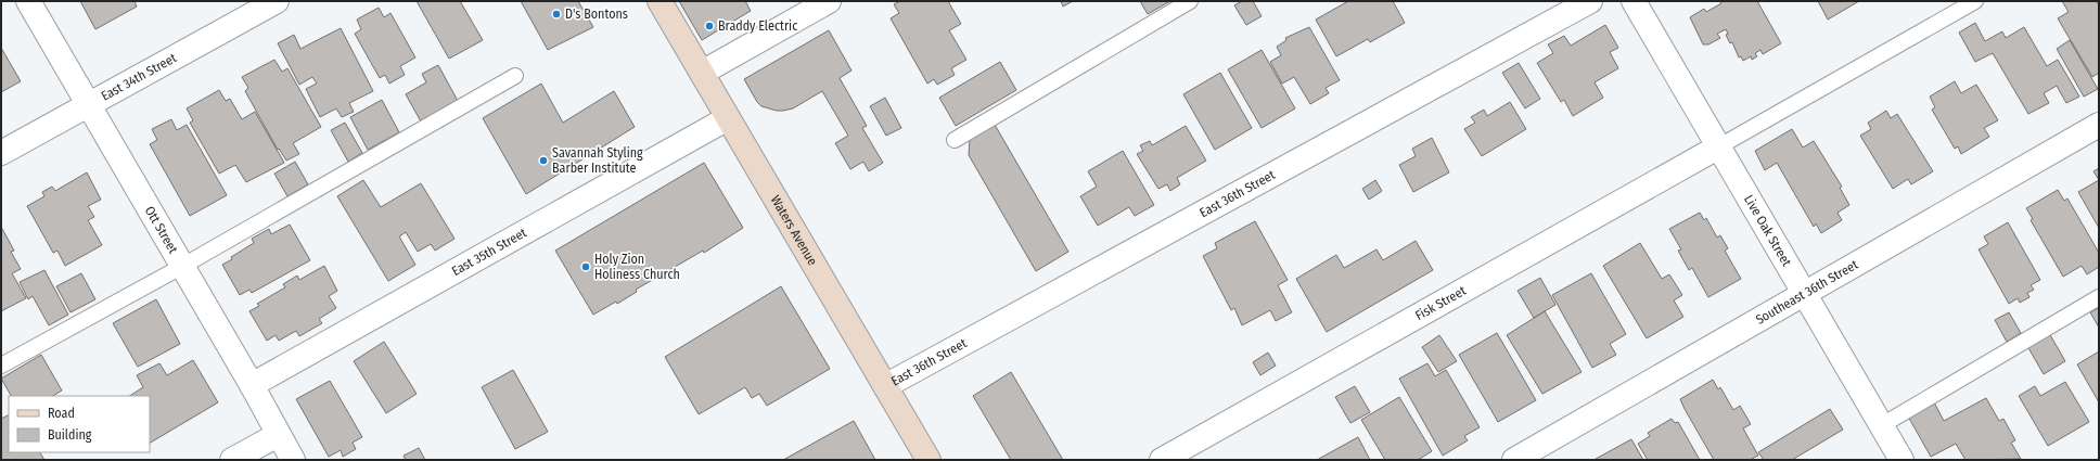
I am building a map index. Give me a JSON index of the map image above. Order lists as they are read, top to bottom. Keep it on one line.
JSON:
{"streets":{"main road":["Waters Avenue"],"street":["East 34th Street","East 36th Street","Ott Street","Live Oak Street","East 35th Street","Southeast 36th Street","Fisk Street"]},"crossings":[["East 34th Street","Ott Street"],["East 36th Street","Waters Avenue"],["Ott Street","East 35th Street"],["Live Oak Street","Southeast 36th Street"],["Live Oak Street","Fisk Street"],["Waters Avenue","East 35th Street"]],"places":["D's Bontons","Braddy Electric","Savannah Styling Barber Institute","Holy Zion Holiness Church"],"legend":["Road","Building"]}
